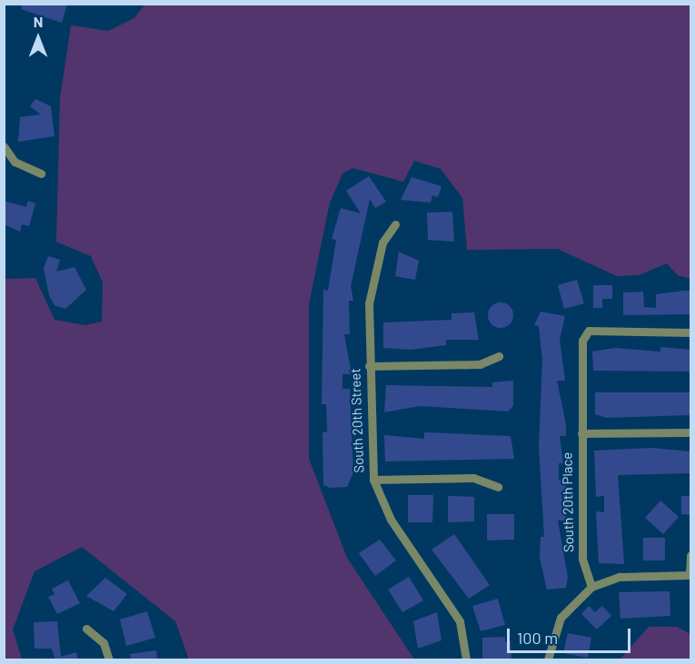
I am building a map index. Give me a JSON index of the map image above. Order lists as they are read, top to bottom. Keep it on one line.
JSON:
{"streets":{"street":["South 20th Street","South 20th Place"]},"scale_bar":"100 m","north":"top"}
